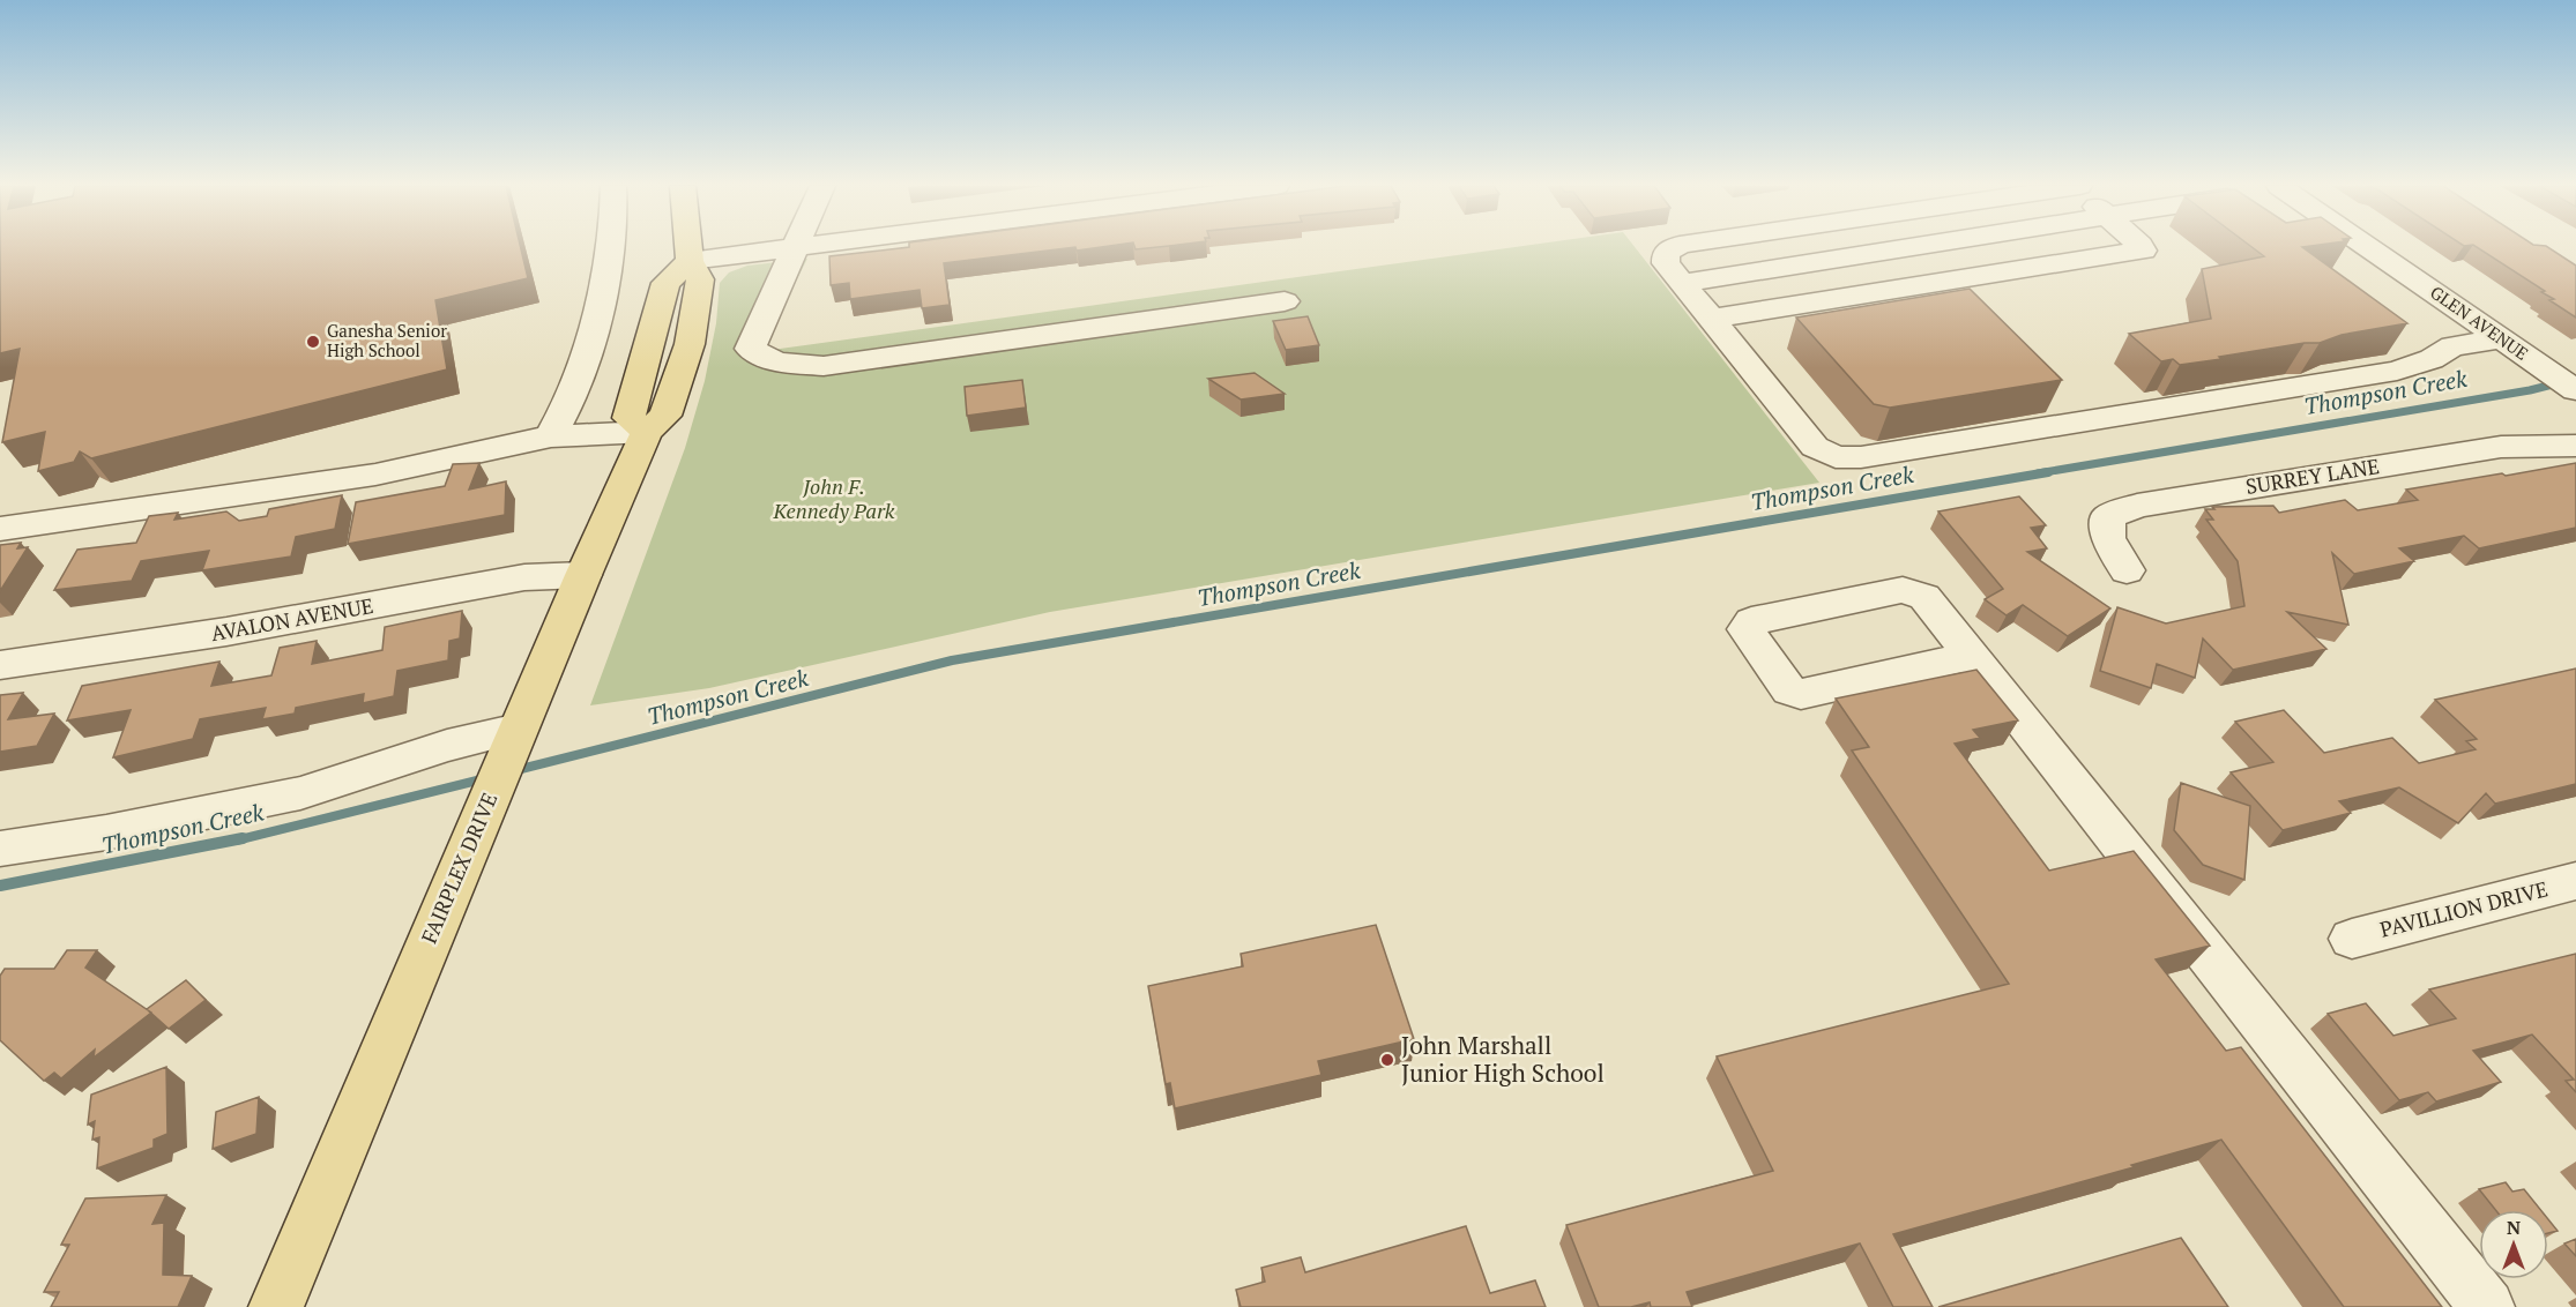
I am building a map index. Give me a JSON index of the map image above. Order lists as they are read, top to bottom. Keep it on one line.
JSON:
{"streets":{"main road":["FAIRPLEX DRIVE"],"street":["GLEN AVENUE","SURREY LANE","AVALON AVENUE","PAVILLION DRIVE"]},"crossings":[["AVALON AVENUE","FAIRPLEX DRIVE"]],"water":["Thompson Creek"],"parks":["John F. Kennedy Park"],"places":["Ganesha Senior High School","John Marshall Junior High School"],"north":"top"}
